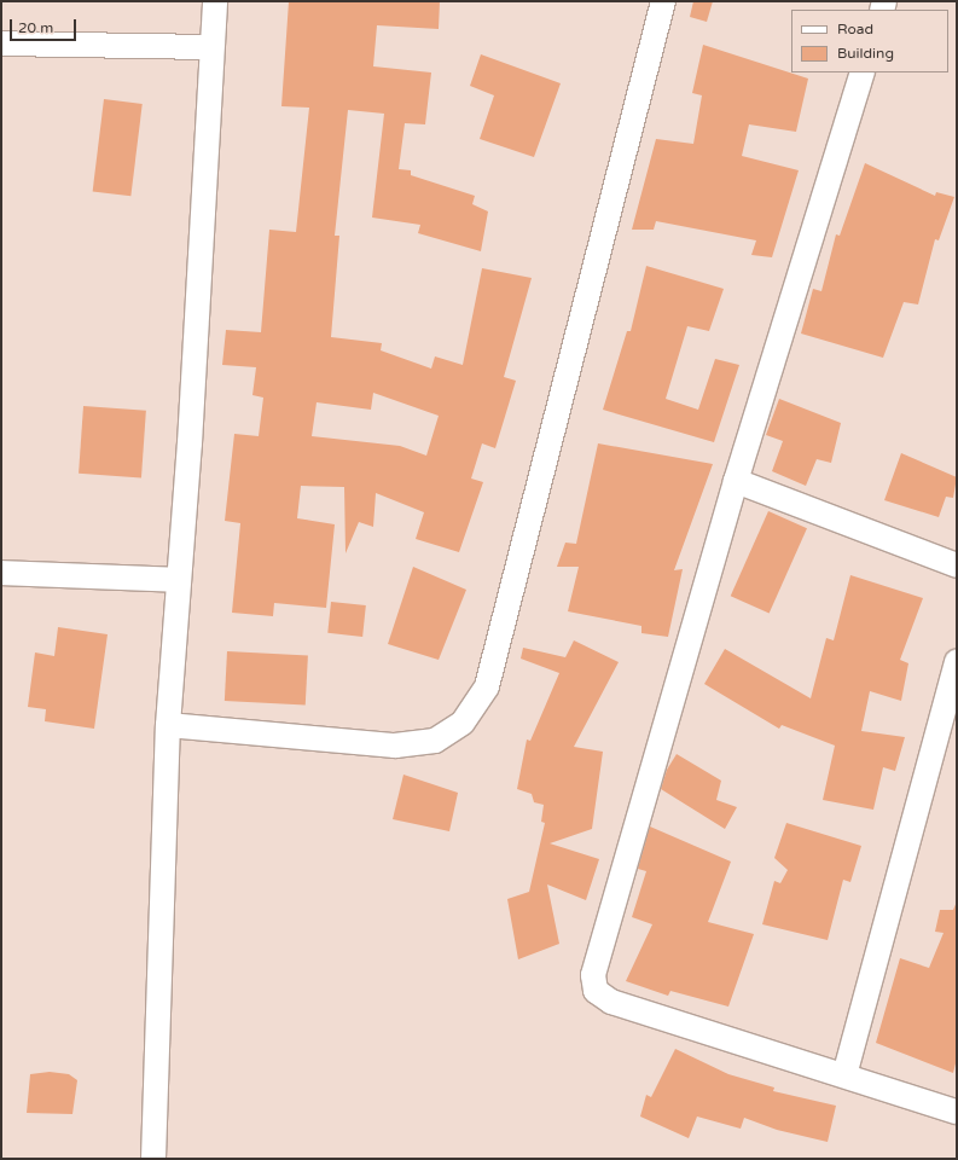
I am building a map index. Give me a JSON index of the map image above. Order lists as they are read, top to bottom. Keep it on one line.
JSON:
{"legend":["Road","Building"],"scale_bar":"20 m"}
